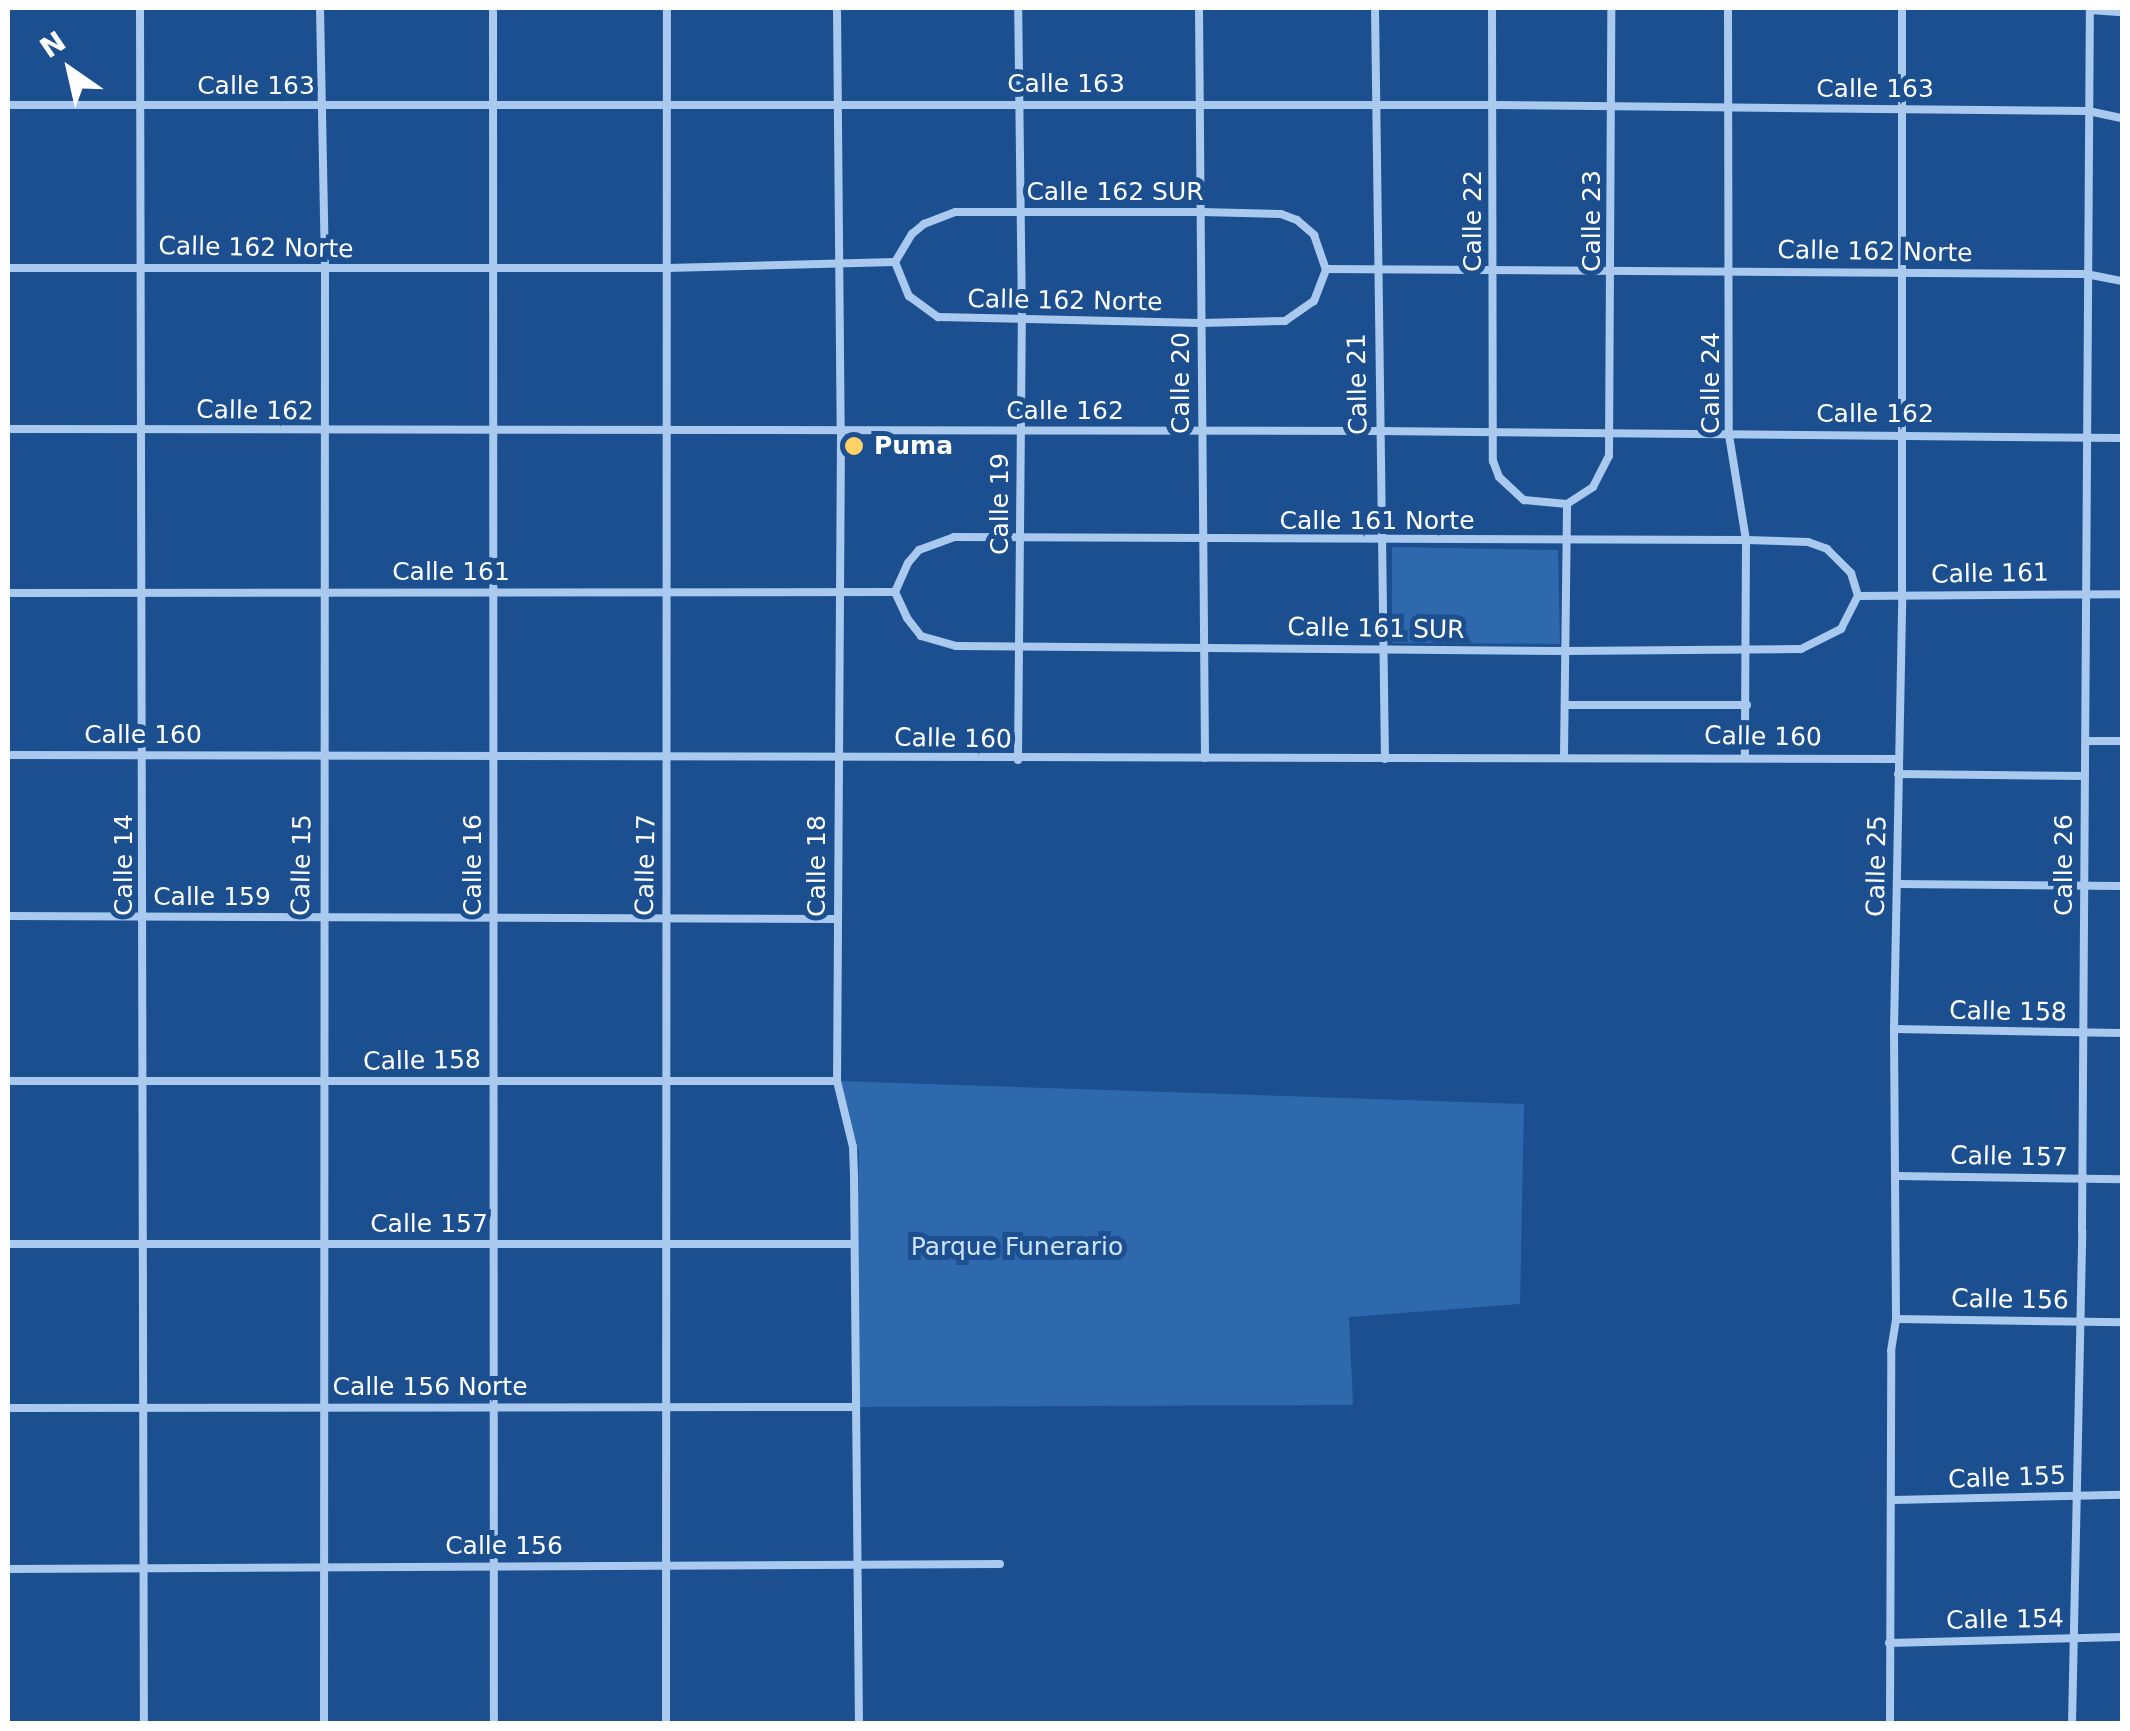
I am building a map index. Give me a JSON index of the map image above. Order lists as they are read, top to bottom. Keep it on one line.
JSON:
{"streets":{"street":["Calle 163","Calle 162 SUR","Calle 22","Calle 23","Calle 162 Norte","Calle 20","Calle 24","Calle 21","Calle 162","Calle 19","Calle 161 Norte","Calle 161","Calle 161 SUR","Calle 160","Calle 14","Calle 15","Calle 16","Calle 17","Calle 26","Calle 18","Calle 25","Calle 159","Calle 158","Calle 157","Calle 156","Calle 156 Norte","Calle 155","Calle 154"]},"crossings":[["Calle 163","Calle 22"],["Calle 163","Calle 23"],["Calle 163","Calle 20"],["Calle 163","Calle 24"],["Calle 163","Calle 21"],["Calle 163","Calle 19"],["Calle 163","Calle 14"],["Calle 163","Calle 15"],["Calle 163","Calle 16"],["Calle 163","Calle 17"],["Calle 163","Calle 26"],["Calle 163","Calle 18"],["Calle 163","Calle 25"],["Calle 162 SUR","Calle 162 Norte"],["Calle 162 SUR","Calle 20"],["Calle 162 SUR","Calle 19"],["Calle 22","Calle 23"],["Calle 22","Calle 162 Norte"],["Calle 22","Calle 162"],["Calle 23","Calle 162 Norte"],["Calle 23","Calle 162"],["Calle 162 Norte","Calle 20"],["Calle 162 Norte","Calle 24"],["Calle 162 Norte","Calle 21"],["Calle 162 Norte","Calle 19"],["Calle 162 Norte","Calle 14"],["Calle 162 Norte","Calle 15"],["Calle 162 Norte","Calle 16"],["Calle 162 Norte","Calle 17"],["Calle 162 Norte","Calle 26"],["Calle 162 Norte","Calle 18"],["Calle 162 Norte","Calle 25"],["Calle 20","Calle 162"],["Calle 20","Calle 161 Norte"],["Calle 20","Calle 161 SUR"],["Calle 20","Calle 160"],["Calle 24","Calle 162"],["Calle 24","Calle 161 Norte"],["Calle 24","Calle 161 SUR"],["Calle 24","Calle 160"],["Calle 21","Calle 162"],["Calle 21","Calle 161 Norte"],["Calle 21","Calle 161 SUR"],["Calle 21","Calle 160"],["Calle 162","Calle 19"],["Calle 162","Calle 14"],["Calle 162","Calle 15"],["Calle 162","Calle 16"],["Calle 162","Calle 17"],["Calle 162","Calle 26"],["Calle 162","Calle 18"],["Calle 162","Calle 25"],["Calle 19","Calle 161 Norte"],["Calle 19","Calle 161 SUR"],["Calle 19","Calle 160"],["Calle 161 Norte","Calle 161"],["Calle 161 Norte","Calle 161 SUR"],["Calle 161","Calle 161 SUR"],["Calle 161","Calle 14"],["Calle 161","Calle 15"],["Calle 161","Calle 16"],["Calle 161","Calle 17"],["Calle 161","Calle 26"],["Calle 161","Calle 18"],["Calle 161","Calle 25"],["Calle 160","Calle 14"],["Calle 160","Calle 15"],["Calle 160","Calle 16"],["Calle 160","Calle 17"],["Calle 160","Calle 18"],["Calle 160","Calle 25"],["Calle 14","Calle 159"],["Calle 14","Calle 158"],["Calle 14","Calle 157"],["Calle 14","Calle 156"],["Calle 14","Calle 156 Norte"],["Calle 15","Calle 159"],["Calle 15","Calle 158"],["Calle 15","Calle 157"],["Calle 15","Calle 156"],["Calle 15","Calle 156 Norte"],["Calle 16","Calle 159"],["Calle 16","Calle 158"],["Calle 16","Calle 157"],["Calle 16","Calle 156"],["Calle 16","Calle 156 Norte"],["Calle 17","Calle 159"],["Calle 17","Calle 158"],["Calle 17","Calle 157"],["Calle 17","Calle 156"],["Calle 17","Calle 156 Norte"],["Calle 26","Calle 158"],["Calle 26","Calle 157"],["Calle 26","Calle 156"],["Calle 26","Calle 155"],["Calle 26","Calle 154"],["Calle 18","Calle 159"],["Calle 18","Calle 158"],["Calle 18","Calle 157"],["Calle 18","Calle 156"],["Calle 18","Calle 156 Norte"],["Calle 25","Calle 158"],["Calle 25","Calle 157"],["Calle 25","Calle 156"],["Calle 25","Calle 155"],["Calle 25","Calle 154"]],"parks":["Parque Funerario"],"places":["Puma"],"north":"top left"}
